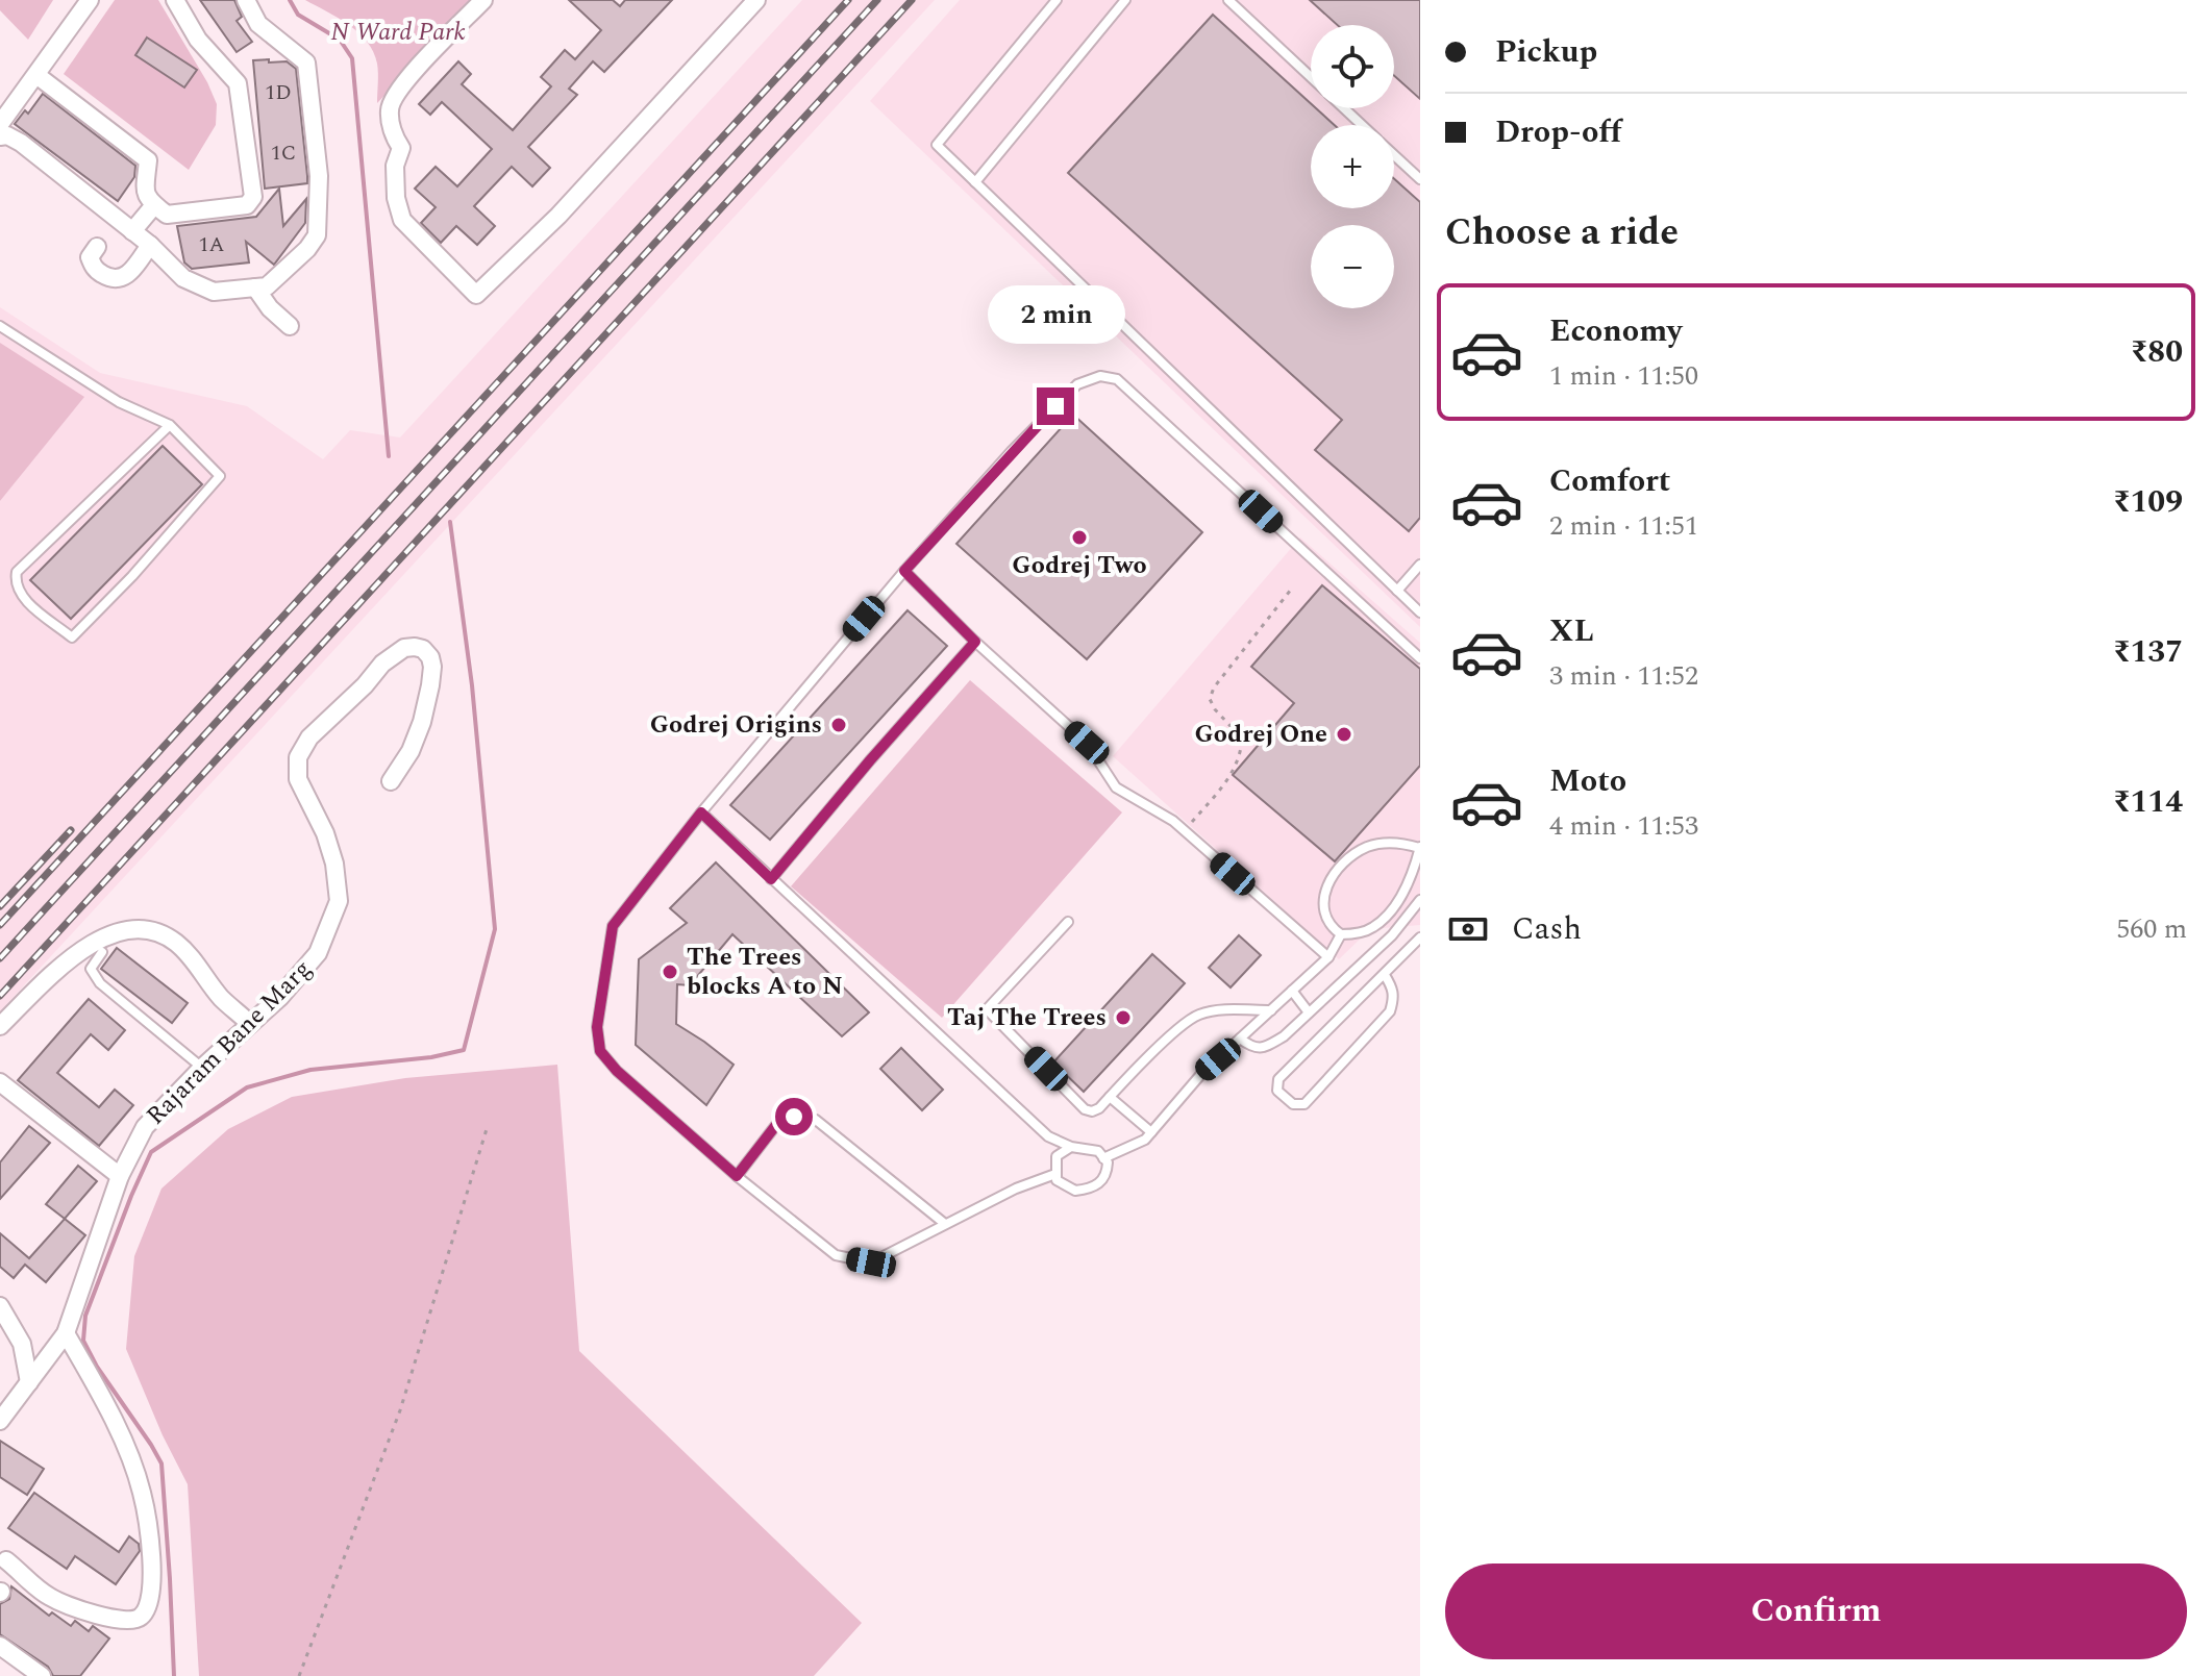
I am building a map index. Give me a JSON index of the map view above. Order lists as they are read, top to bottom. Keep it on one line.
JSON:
{"streets":{"street":["Rajaram Bane Marg"]},"parks":["N Ward Park"],"places":["Godrej Two","Godrej Origins","Godrej One","The Trees blocks A to N","Taj The Trees"],"house_numbers":["1D","1C","1A"],"page":{"banner":["Pickup","Drop-off"],"map_buttons":["+","−"],"heading":"Choose a ride","list":[{"name":"Economy","note":"1 min · 11:50","value":"₹80"},{"name":"Comfort","note":"2 min · 11:51","value":"₹109"},{"name":"XL","note":"3 min · 11:52","value":"₹137"},{"name":"Moto","note":"4 min · 11:53","value":"₹114"}],"bubble":"2 min","pay":["Cash","560 m"],"buttons":"Confirm"}}
